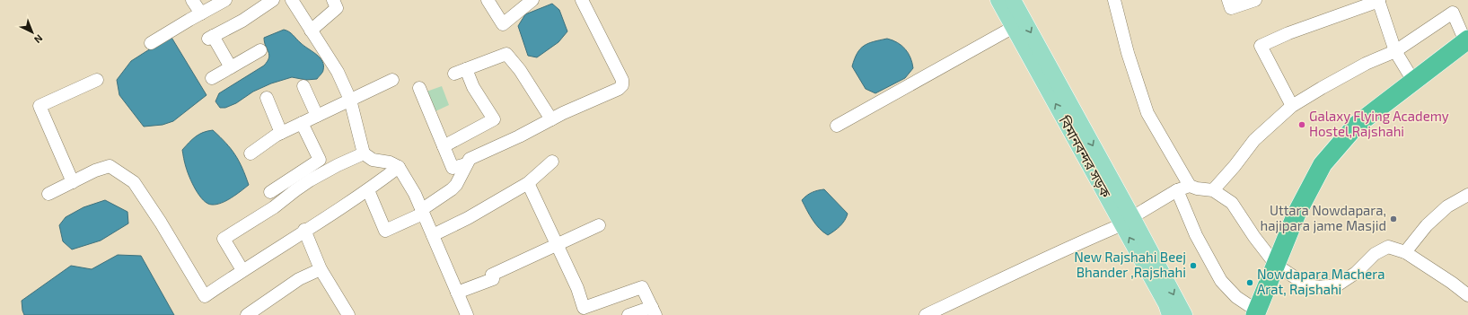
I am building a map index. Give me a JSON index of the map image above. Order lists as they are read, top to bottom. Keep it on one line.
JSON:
{"streets":{"main road":["বিমানবন্দর সড়ক"]},"places":["Galaxy Flying Academy Hostel,Rajshahi","Uttara Nowdapara, hajipara jame Masjid","New Rajshahi Beej Bhander ,Rajshahi","Nowdapara Machera Arat, Rajshahi"],"north":"bottom right"}
